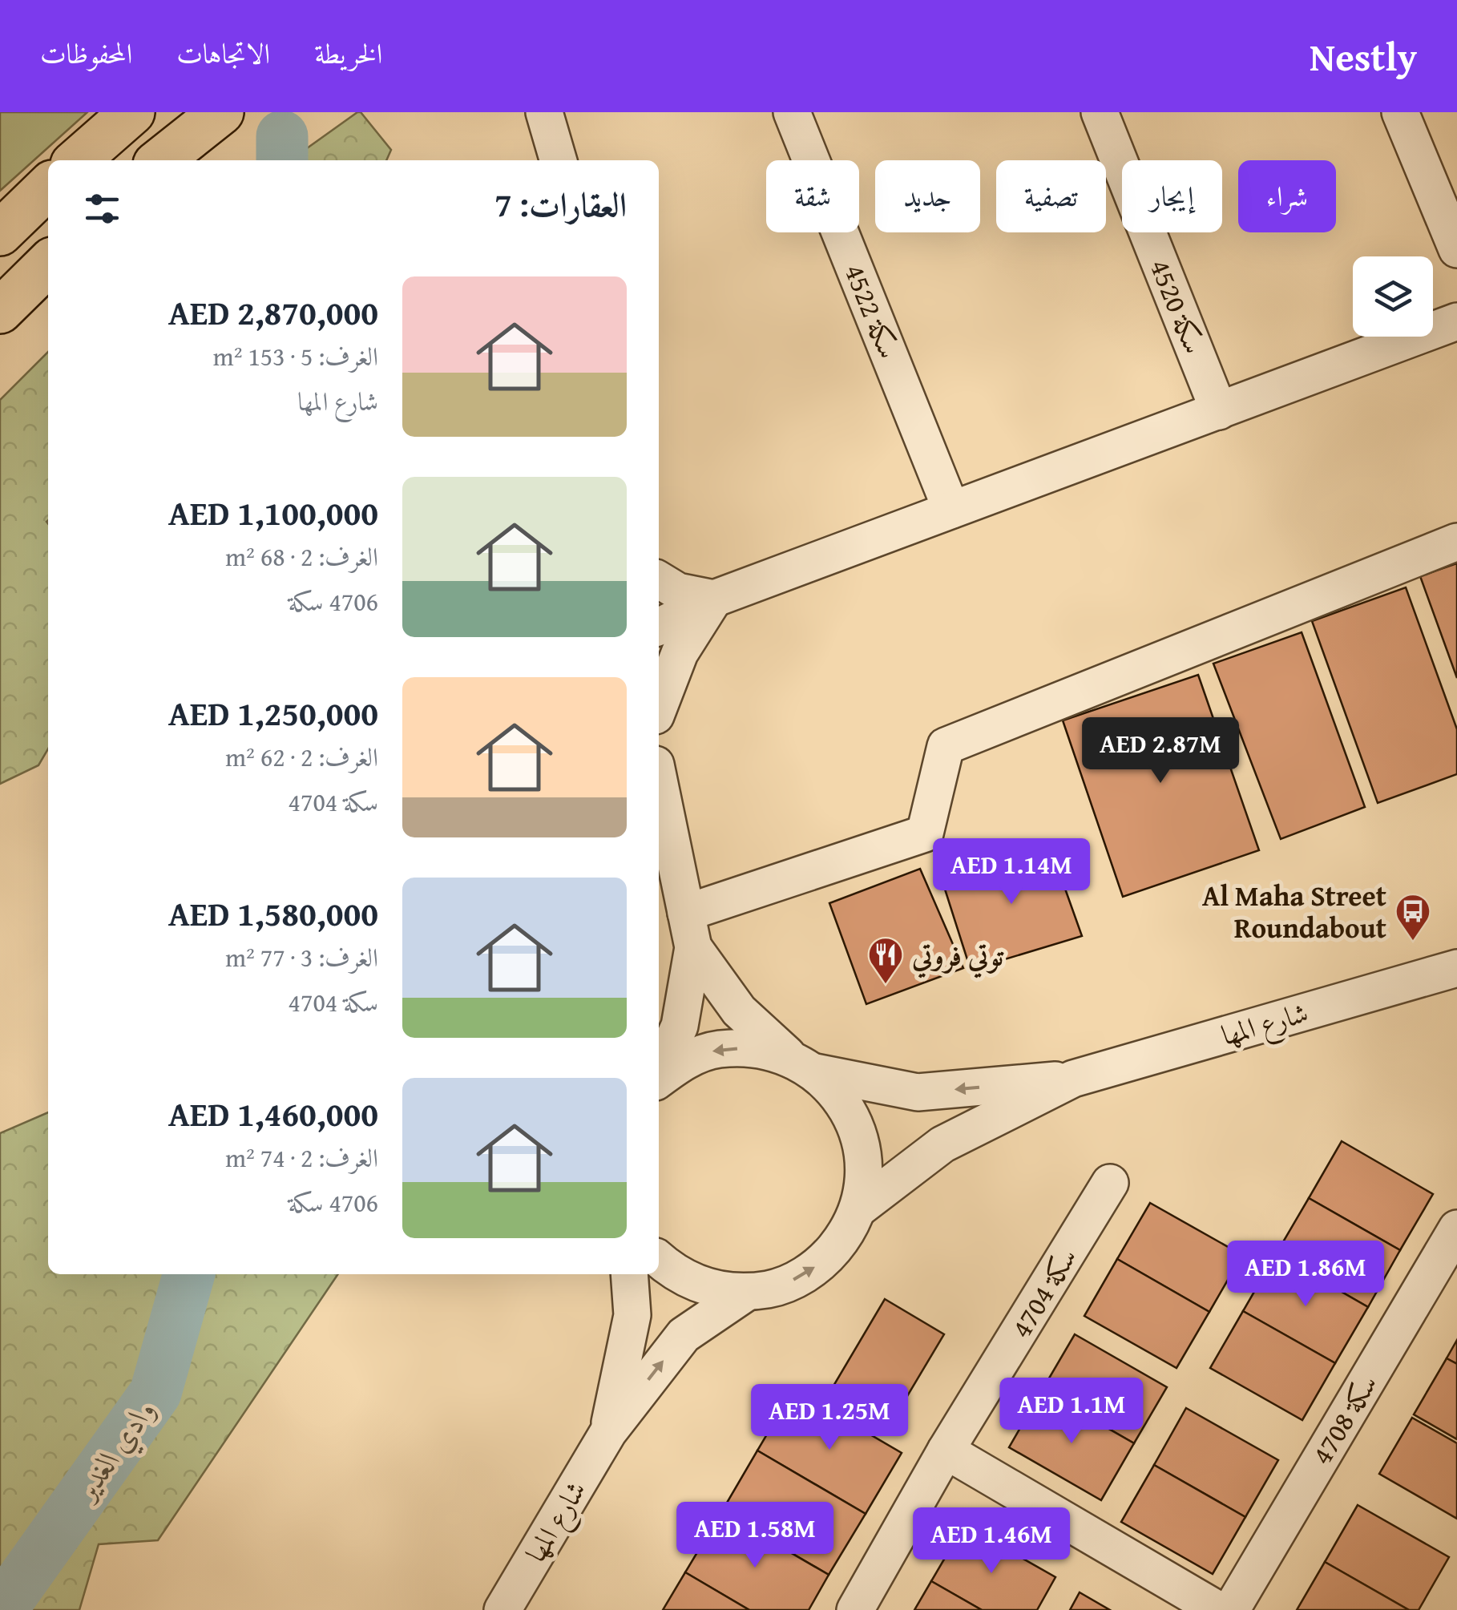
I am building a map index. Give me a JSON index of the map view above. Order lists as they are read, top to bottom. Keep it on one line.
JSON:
{"streets":{"street":["سكة 4520","سكة 4522","شارع المها","سكة 4704","سكة 4708"]},"water":["وادي الغدير"],"places":{"bus stop":["Al Maha Street Roundabout"],"restaurant":["توتي فروتي"]},"page":{"header":"Nestly","nav":["الخريطة","الاتجاهات","المحفوظات"],"chip":["شراء","إيجار","تصفية","جديد","شقة"],"heading":"العقارات: 7","list":[{"name":"AED 2,870,000","note":"الغرف: 5 · 153 m² · شارع المها"},{"name":"AED 1,100,000","note":"الغرف: 2 · 68 m² · 4706 سكة"},{"name":"AED 1,250,000","note":"الغرف: 2 · 62 m² · سكة 4704"},{"name":"AED 1,580,000","note":"الغرف: 3 · 77 m² · سكة 4704"},{"name":"AED 1,460,000","note":"الغرف: 2 · 74 m² · 4706 سكة"}],"price":["AED 2.87M","AED 1.14M","AED 1.86M","AED 1.1M","AED 1.25M","AED 1.58M","AED 1.46M"]}}
